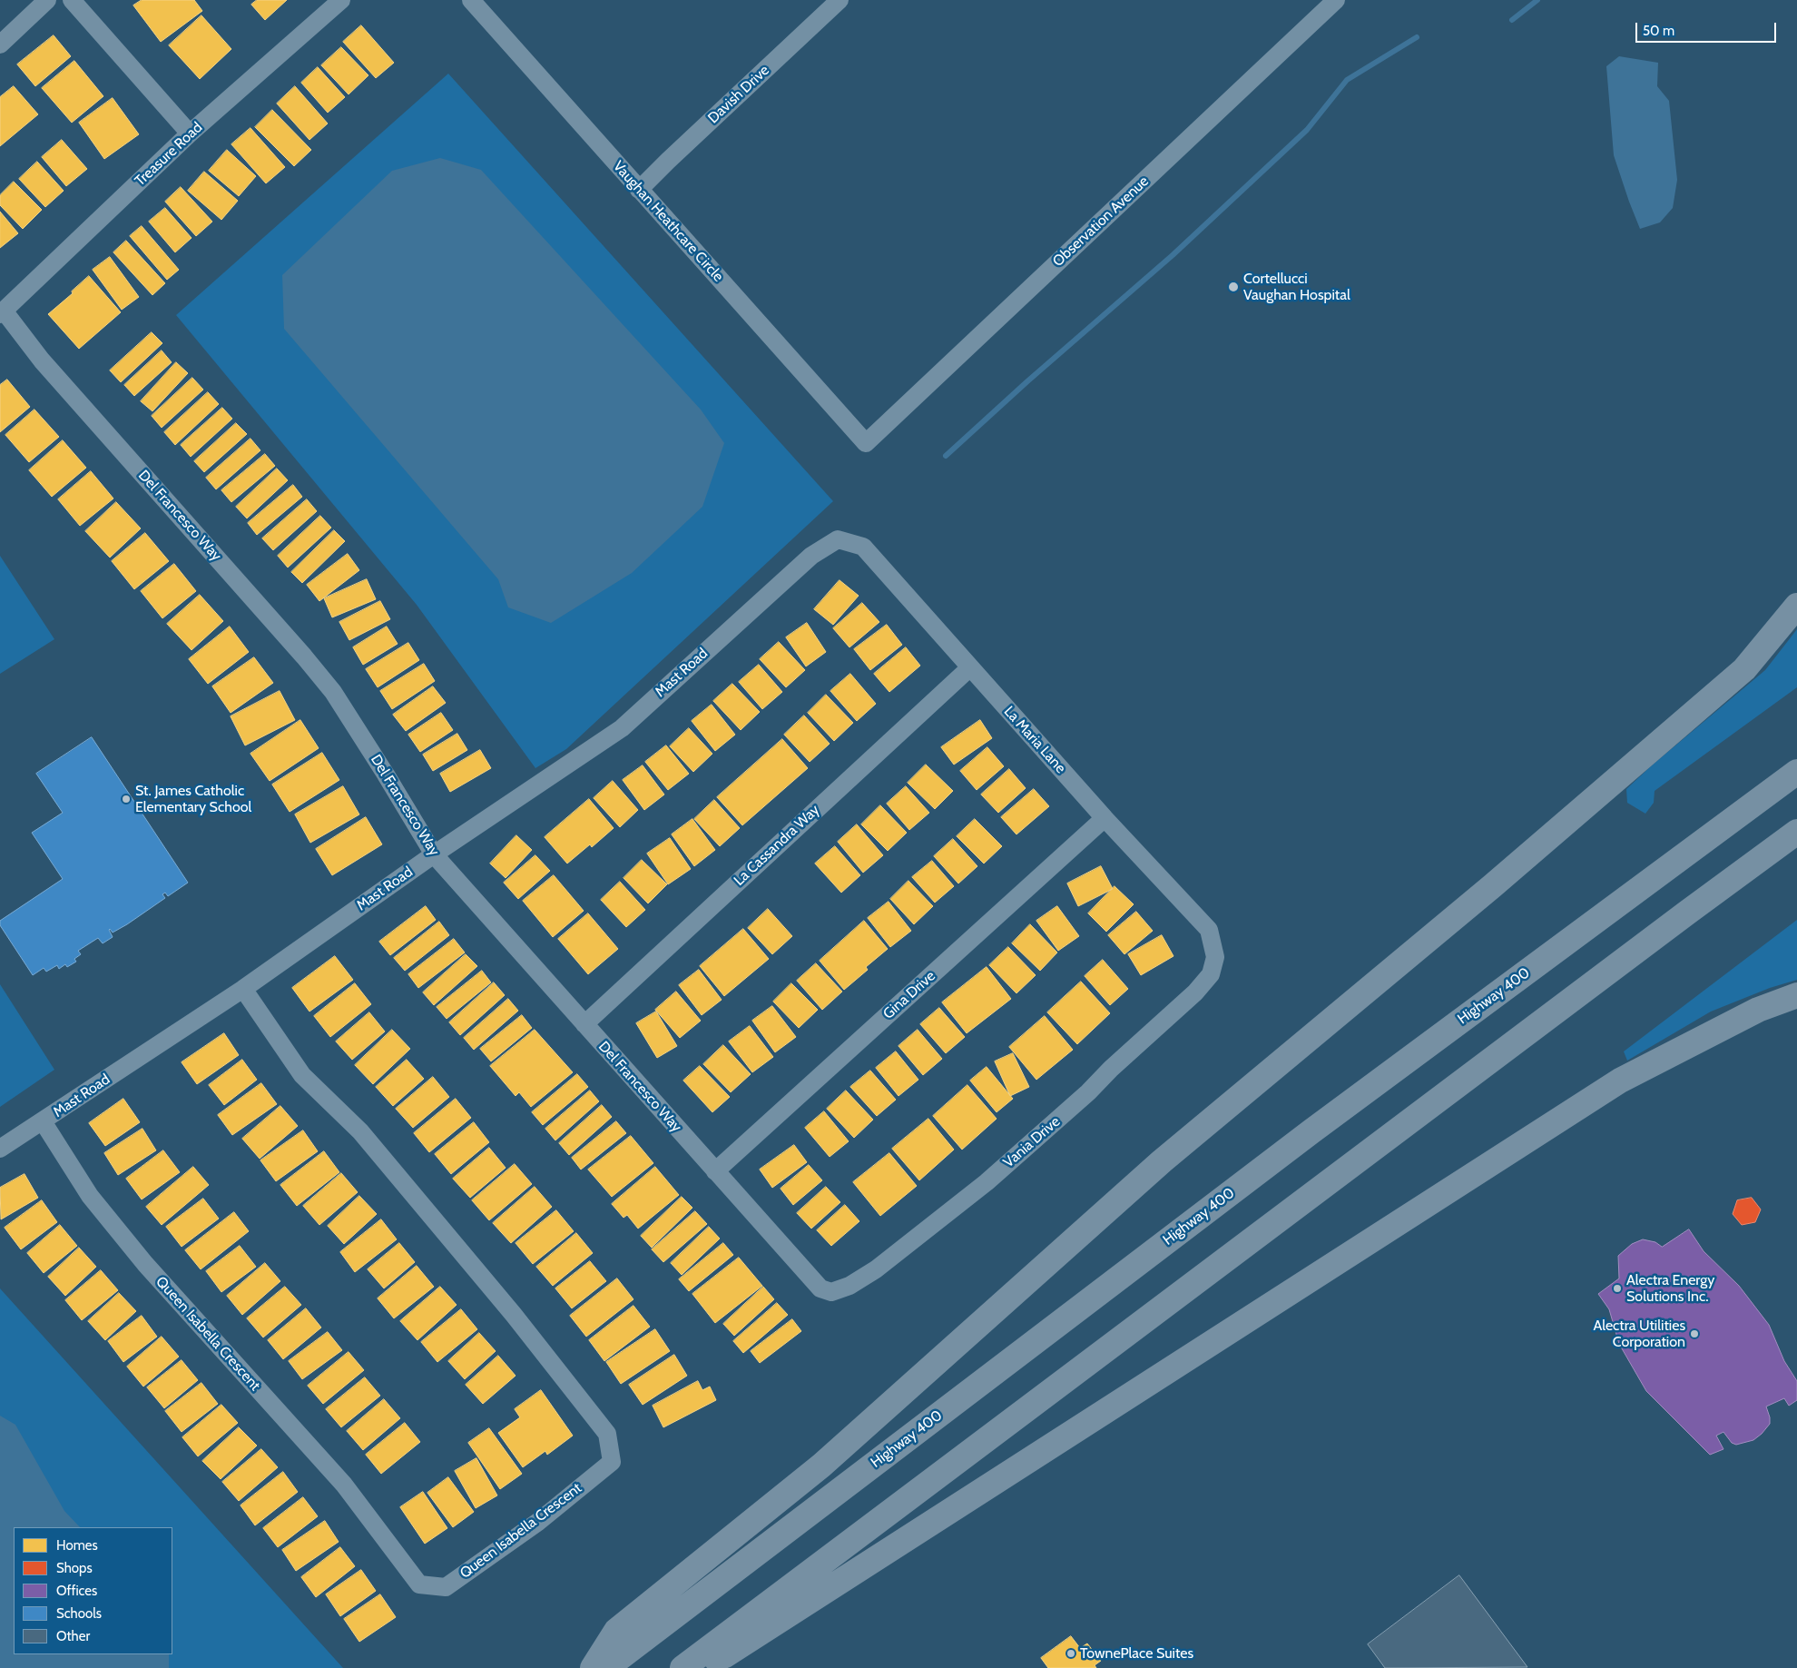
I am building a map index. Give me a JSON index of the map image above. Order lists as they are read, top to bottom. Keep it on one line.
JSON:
{"streets":{"highway":["Highway 400"],"street":["Davish Drive","Treasure Road","Vaughan Heathcare Circle","Observation Avenue","Del Francesco Way","Mast Road","La Maria Lane","La Cassandra Way","Gina Drive","Vania Drive","Queen Isabella Crescent"]},"crossings":[["Davish Drive","Vaughan Heathcare Circle"],["Treasure Road","Del Francesco Way"],["Vaughan Heathcare Circle","Observation Avenue"],["Del Francesco Way","Mast Road"],["Del Francesco Way","La Cassandra Way"],["Del Francesco Way","Gina Drive"],["Del Francesco Way","Vania Drive"],["Mast Road","La Maria Lane"],["Mast Road","Queen Isabella Crescent"],["La Maria Lane","La Cassandra Way"],["La Maria Lane","Gina Drive"],["La Maria Lane","Vania Drive"]],"places":["Cortellucci Vaughan Hospital","St. James Catholic Elementary School","Alectra Energy Solutions Inc.","Alectra Utilities Corporation","TownePlace Suites"],"legend":["Homes","Shops","Offices","Schools","Other"],"scale_bar":"50 m"}
